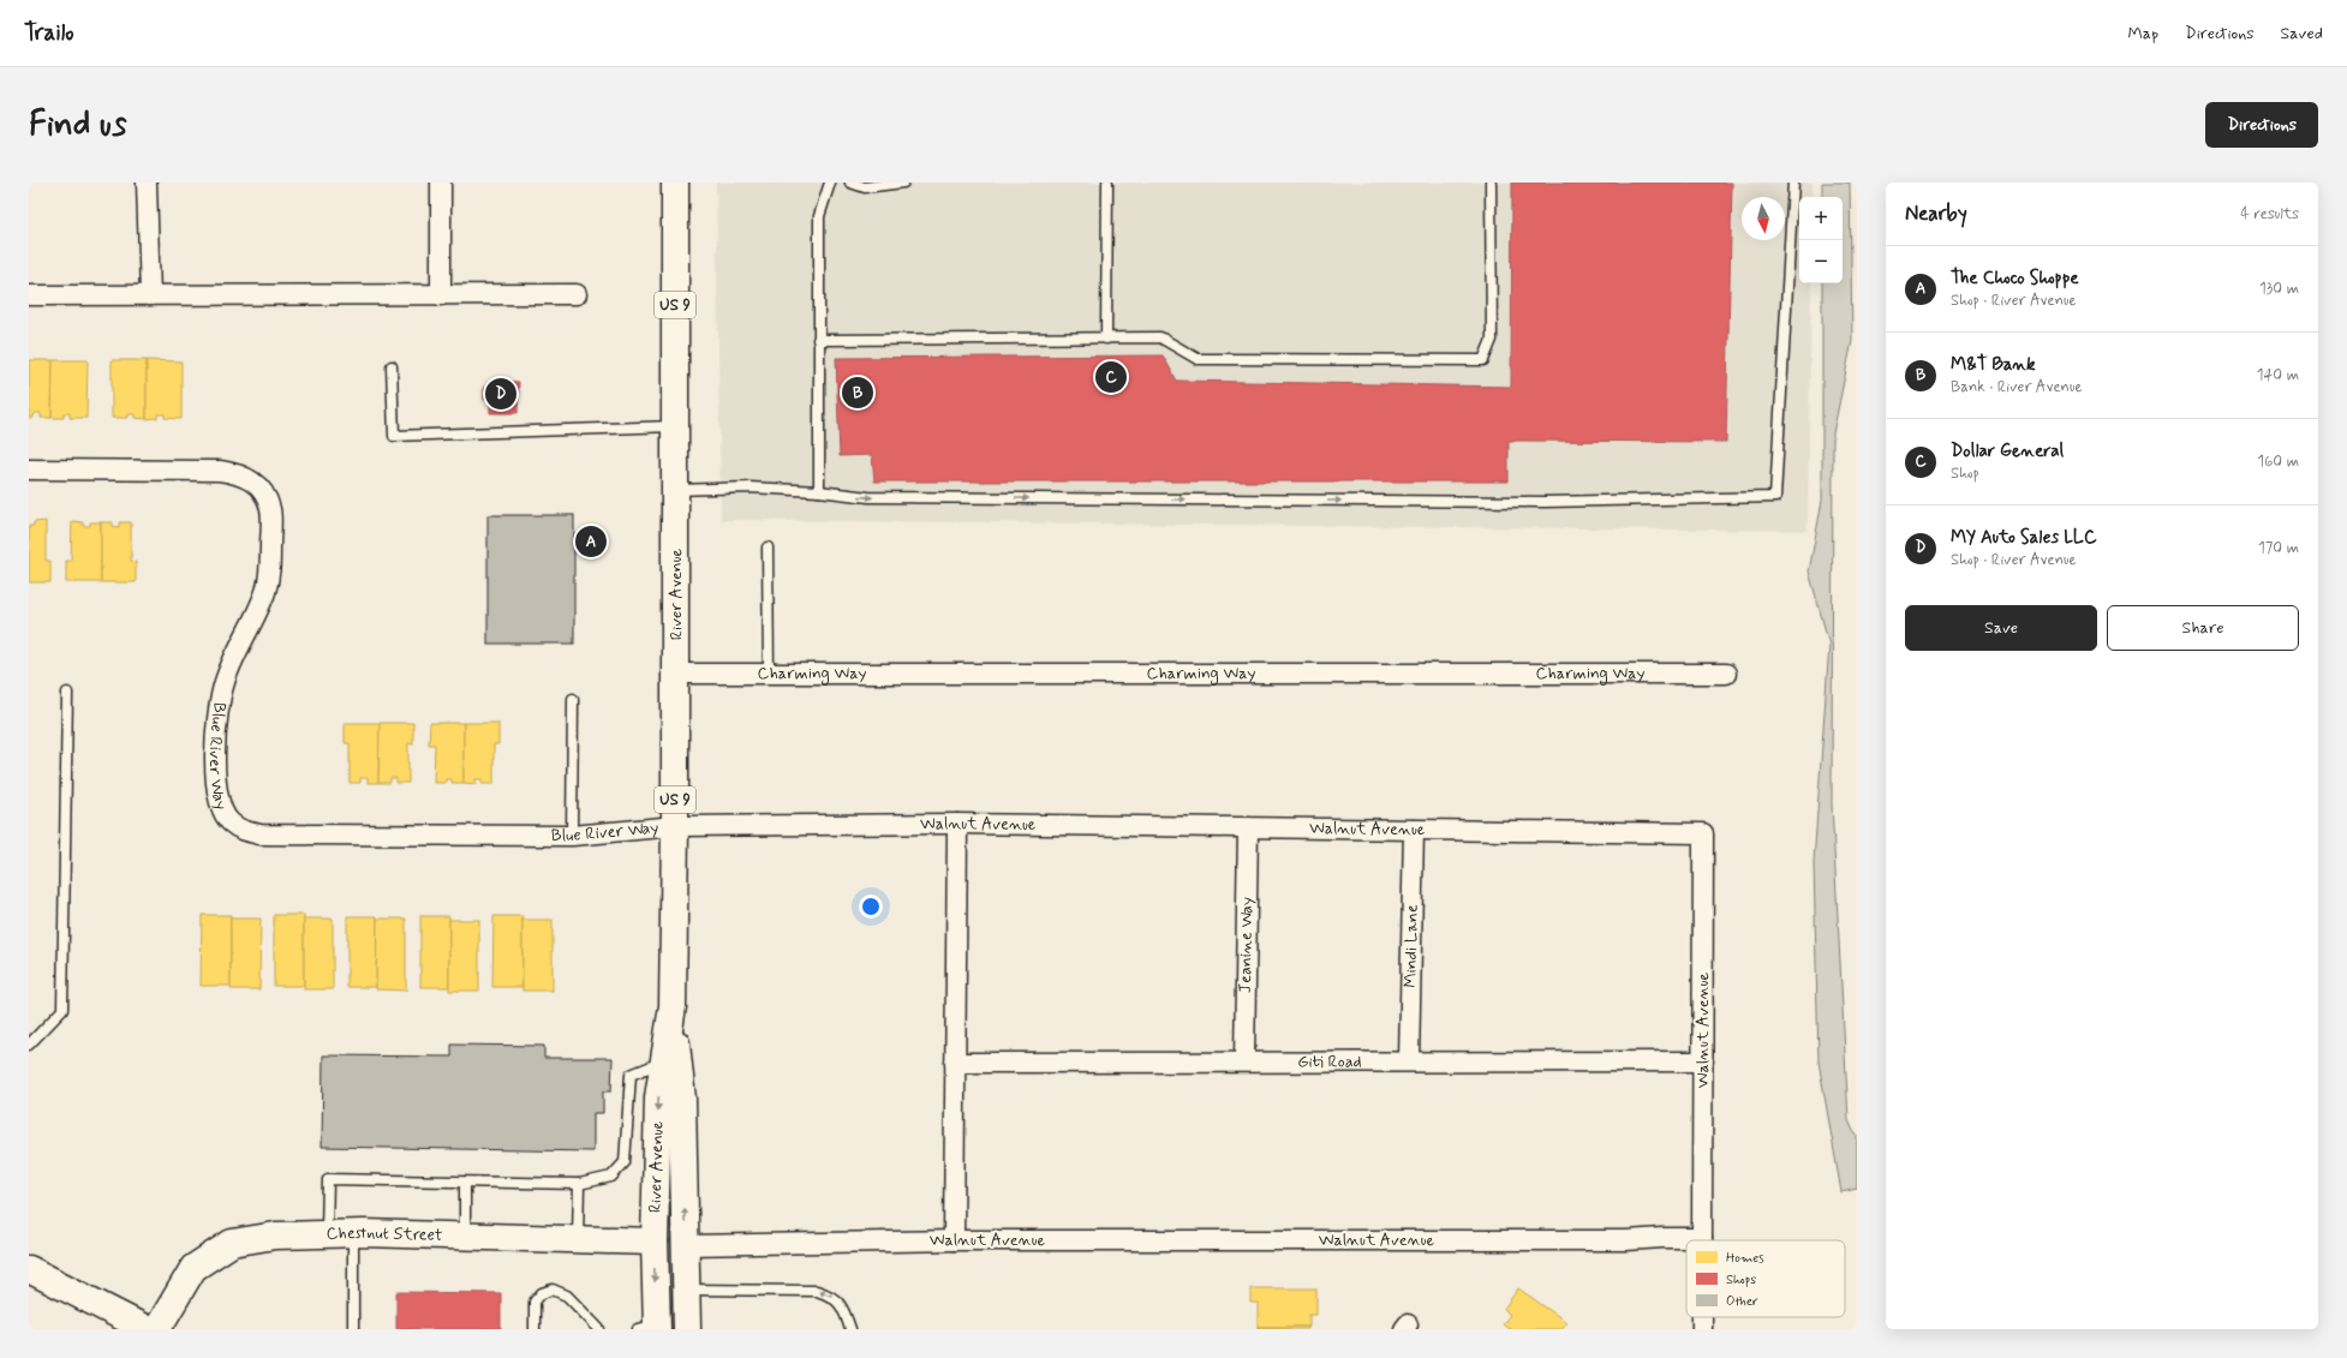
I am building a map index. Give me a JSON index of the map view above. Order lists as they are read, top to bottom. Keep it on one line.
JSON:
{"streets":{"main road":["US 9","River Avenue","Chestnut Street"],"street":["Charming Way","Blue River Way","Walnut Avenue","Jeanine Way","Mindi Lane","Giti Road"]},"crossings":[["River Avenue","Charming Way"],["River Avenue","Blue River Way"],["River Avenue","Walnut Avenue"],["River Avenue","Chestnut Street"],["Blue River Way","Walnut Avenue"],["Walnut Avenue","Jeanine Way"],["Walnut Avenue","Mindi Lane"],["Walnut Avenue","Giti Road"],["Jeanine Way","Giti Road"],["Mindi Lane","Giti Road"]],"legend":["Homes","Shops","Other"],"north":"bottom","page":{"header":"Trailo","nav":["Map","Directions","Saved"],"buttons":["Directions",["Save","Share"]],"title":"Find us","heading":["Nearby","4 results"],"map_buttons":["+","−"],"list":[{"mark":"A","name":"The Choco Shoppe","note":"Shop · River Avenue","value":"130 m"},{"mark":"B","name":"M&T Bank","note":"Bank · River Avenue","value":"140 m"},{"mark":"C","name":"Dollar General","note":"Shop","value":"160 m"},{"mark":"D","name":"MY Auto Sales LLC","note":"Shop · River Avenue","value":"170 m"}],"pins":["C","B","D","A"]}}
